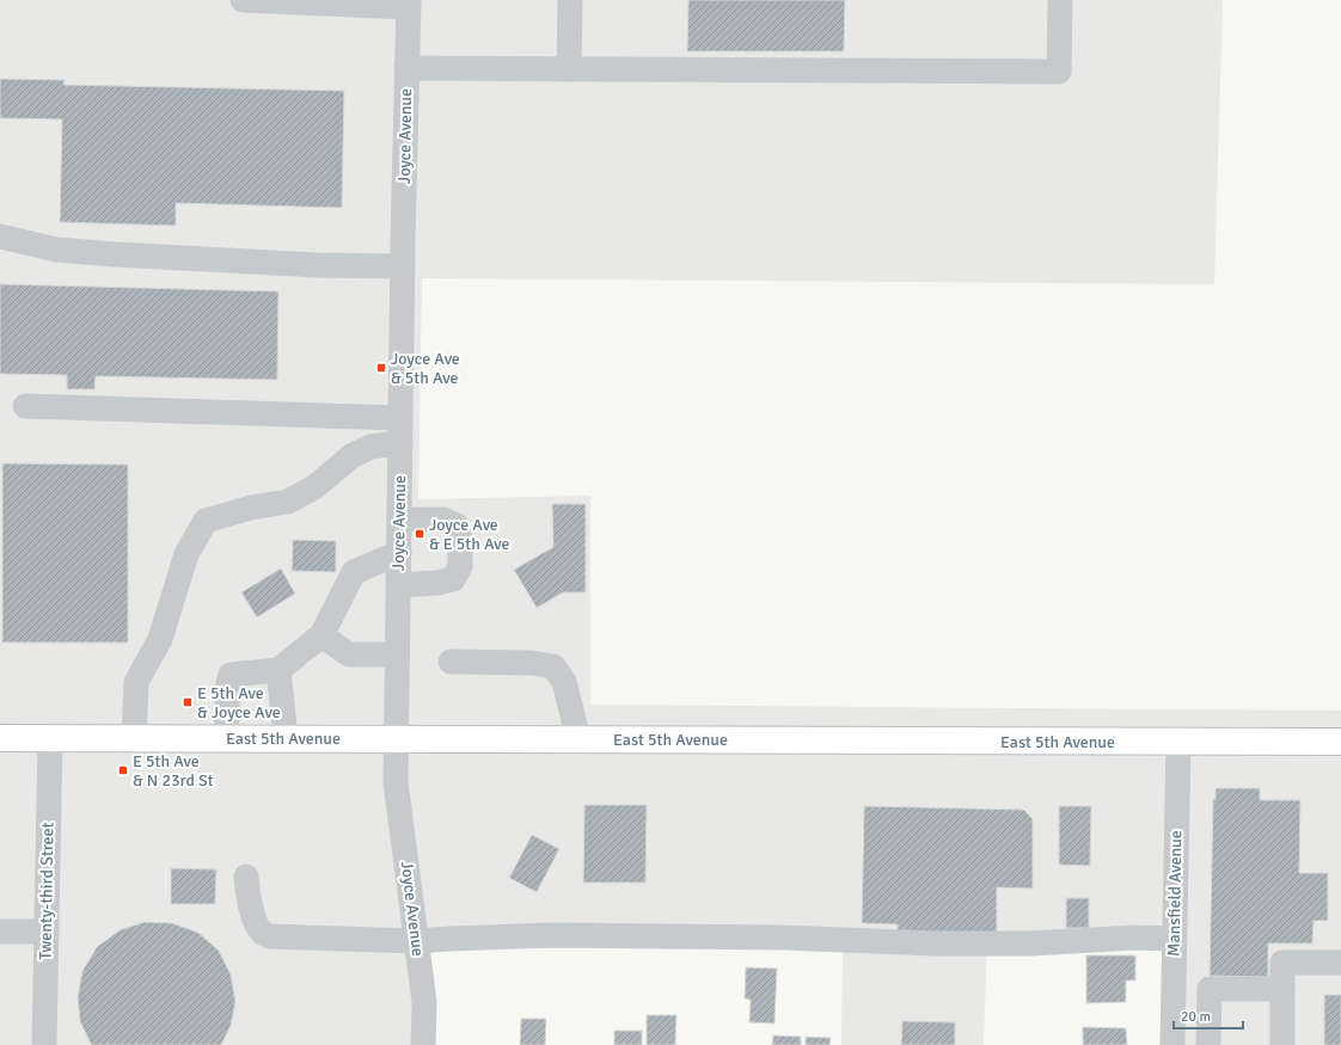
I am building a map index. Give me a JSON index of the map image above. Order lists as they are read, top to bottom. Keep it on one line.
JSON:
{"streets":{"main road":["East 5th Avenue"],"street":["Joyce Avenue","Twenty-third Street","Mansfield Avenue"]},"crossings":[["Joyce Avenue","East 5th Avenue"],["East 5th Avenue","Twenty-third Street"],["East 5th Avenue","Mansfield Avenue"]],"places":{"transit":["Joyce Ave & 5th Ave","Joyce Ave & E 5th Ave","E 5th Ave & Joyce Ave","E 5th Ave & N 23rd St"]},"scale_bar":"20 m"}
